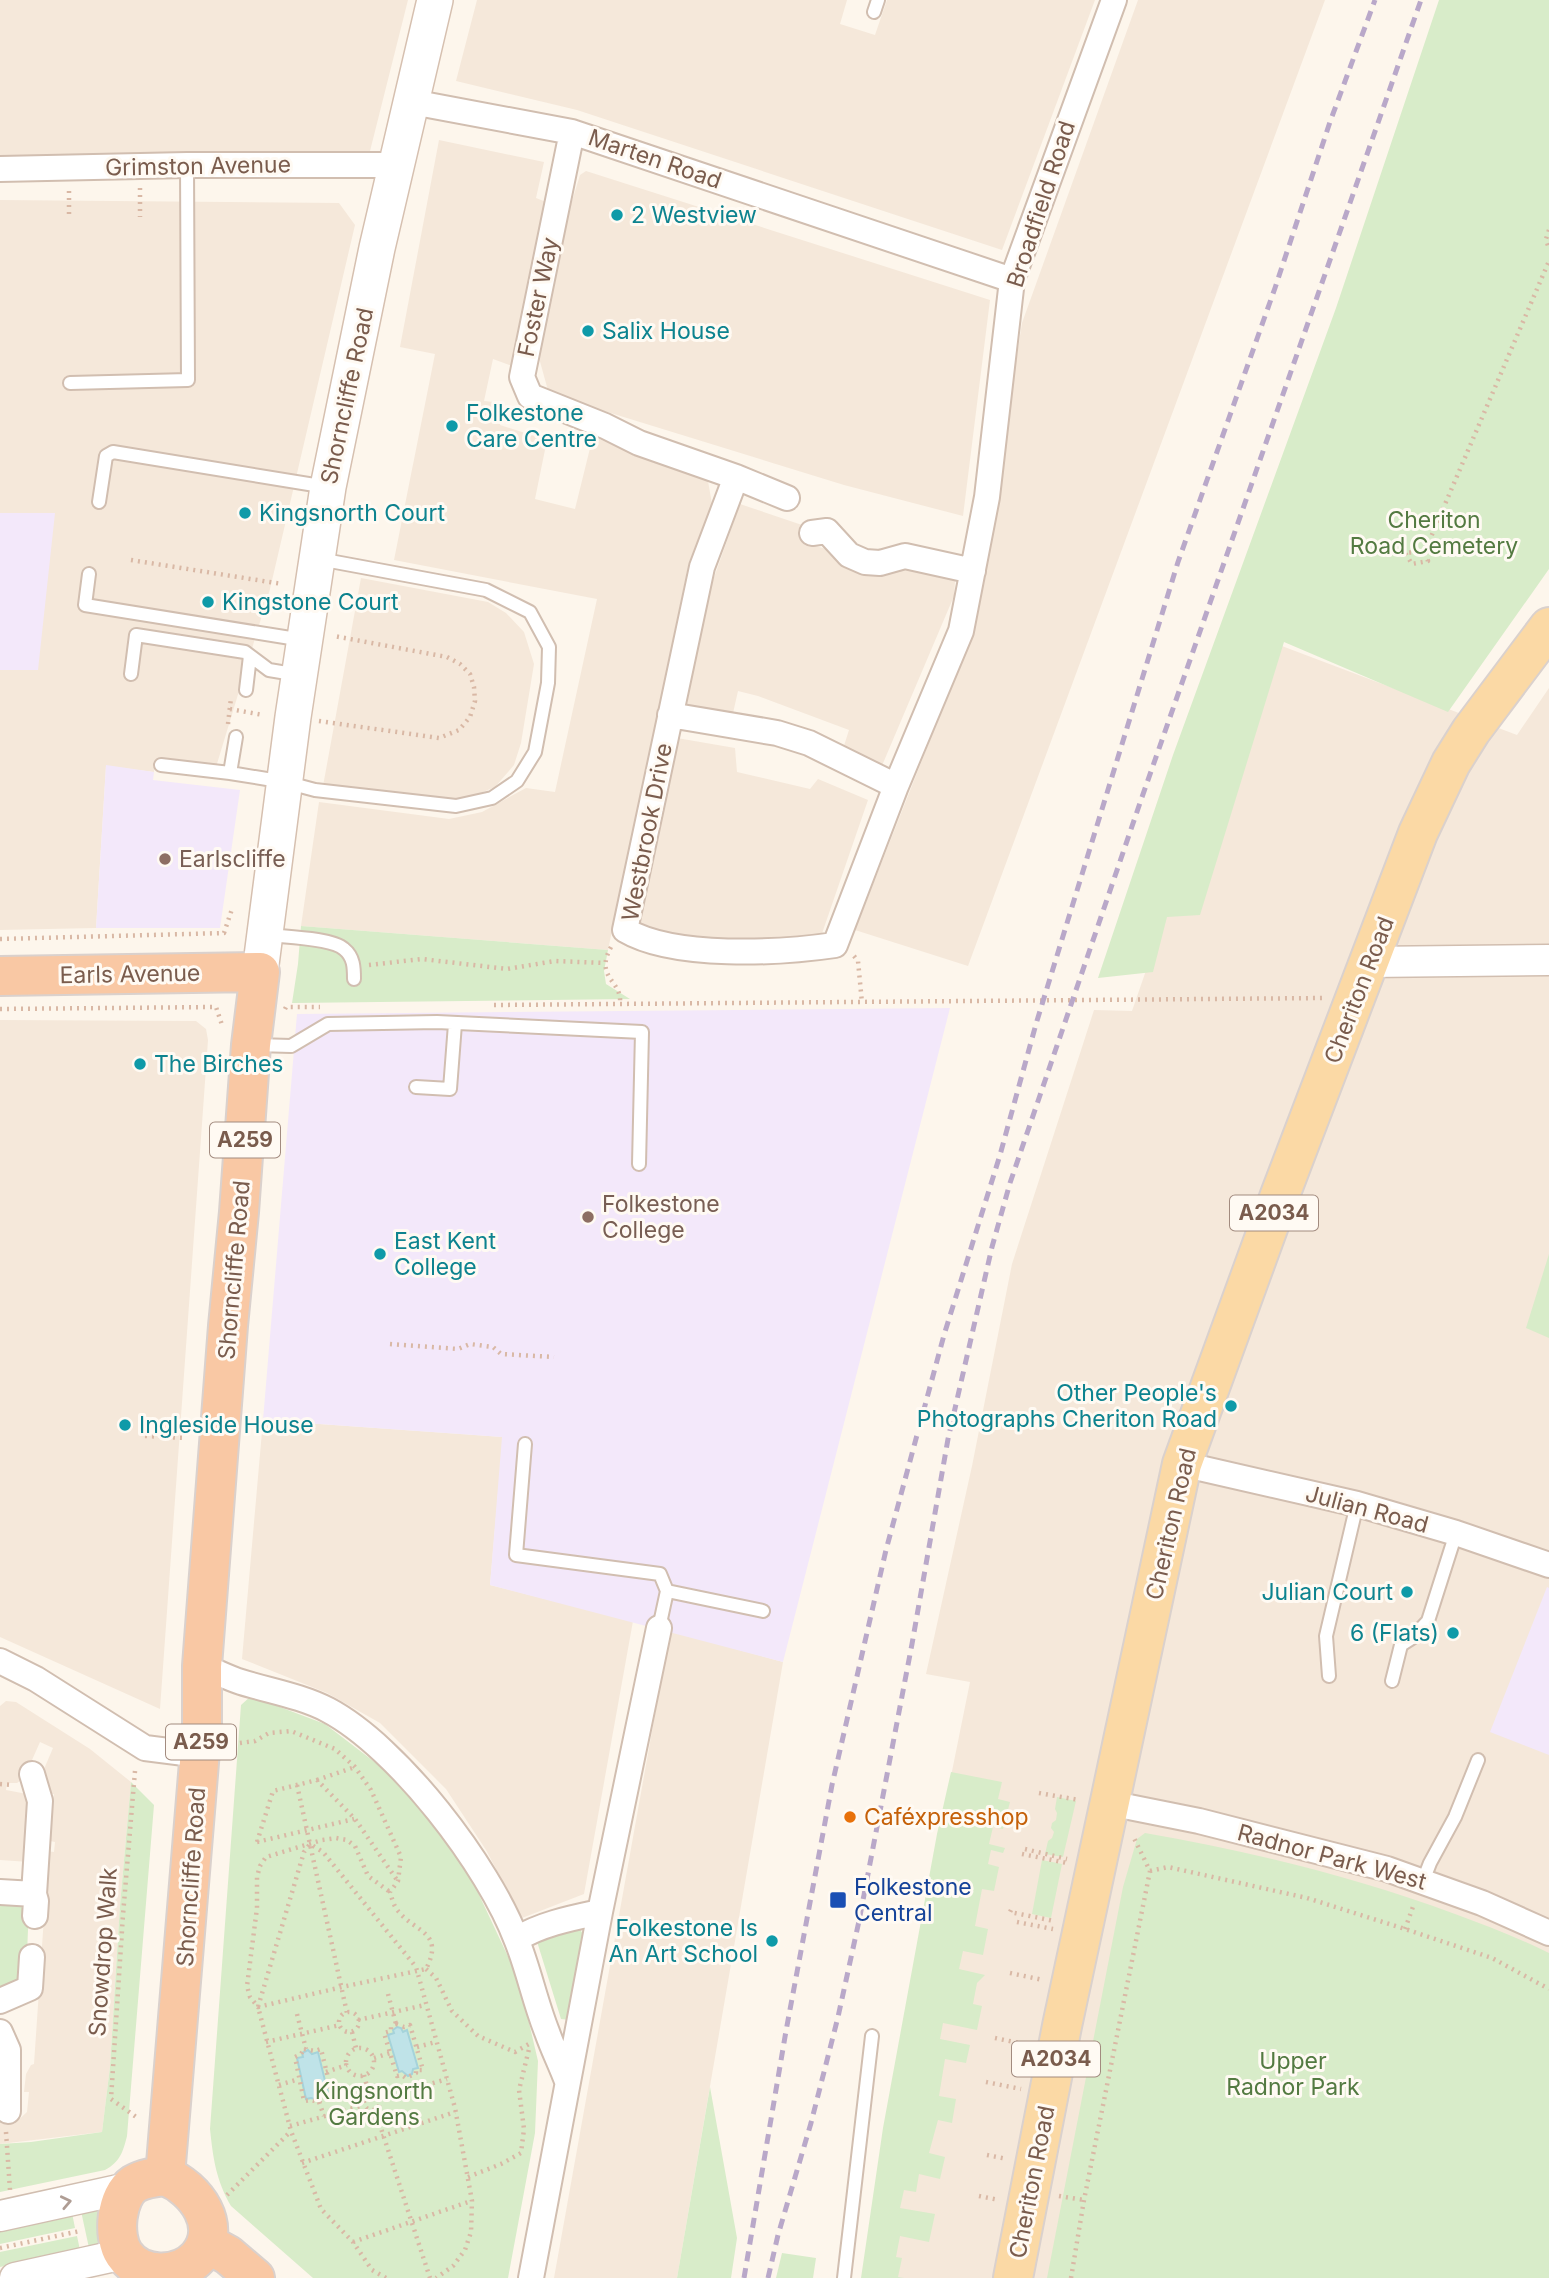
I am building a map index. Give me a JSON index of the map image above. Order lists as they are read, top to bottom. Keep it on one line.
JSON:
{"streets":{"highway":["Shorncliffe Road","Earls Avenue","A259"],"main road":["Cheriton Road","A2034"],"street":["Marten Road","Grimston Avenue","Broadfield Road","Foster Way","Westbrook Drive","Julian Road","Radnor Park West"],"path":["Snowdrop Walk"]},"crossings":[["Marten Road","Broadfield Road"],["Marten Road","Foster Way"],["Marten Road","Shorncliffe Road"],["Grimston Avenue","Shorncliffe Road"],["Foster Way","Westbrook Drive"],["Shorncliffe Road","Earls Avenue"],["Cheriton Road","Julian Road"],["Cheriton Road","Radnor Park West"]],"parks":["Cheriton Road Cemetery","Upper Radnor Park","Kingsnorth Gardens"],"places":{"other":["2 Westview","Salix House","Folkestone Care Centre","Kingsnorth Court","Kingstone Court","Earlscliffe","The Birches","Folkestone College","East Kent College","Other People's Photographs Cheriton Road","Ingleside House","Julian Court","6 (Flats)","Caféxpresshop","Folkestone Is An Art School"],"transit":["Folkestone Central"]}}
